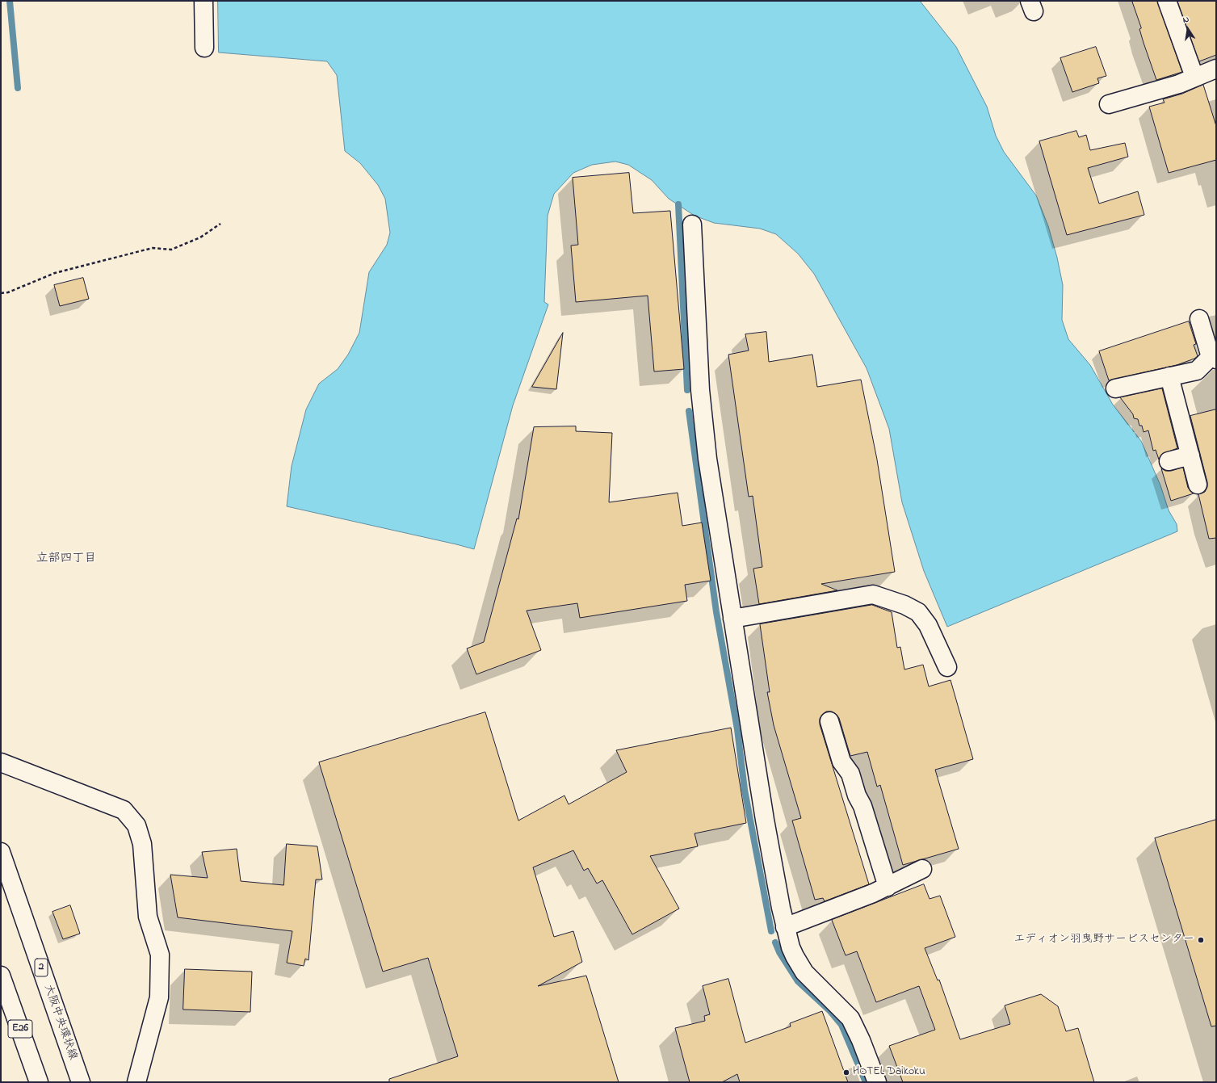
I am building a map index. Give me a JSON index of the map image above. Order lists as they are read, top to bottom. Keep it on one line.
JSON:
{"streets":{"main road":["2","大阪中央環状線","E26"]},"districts":["立部四丁目"],"places":["エディオン羽曳野サービスセンター","HOTEL Daikoku"],"north":"top"}
